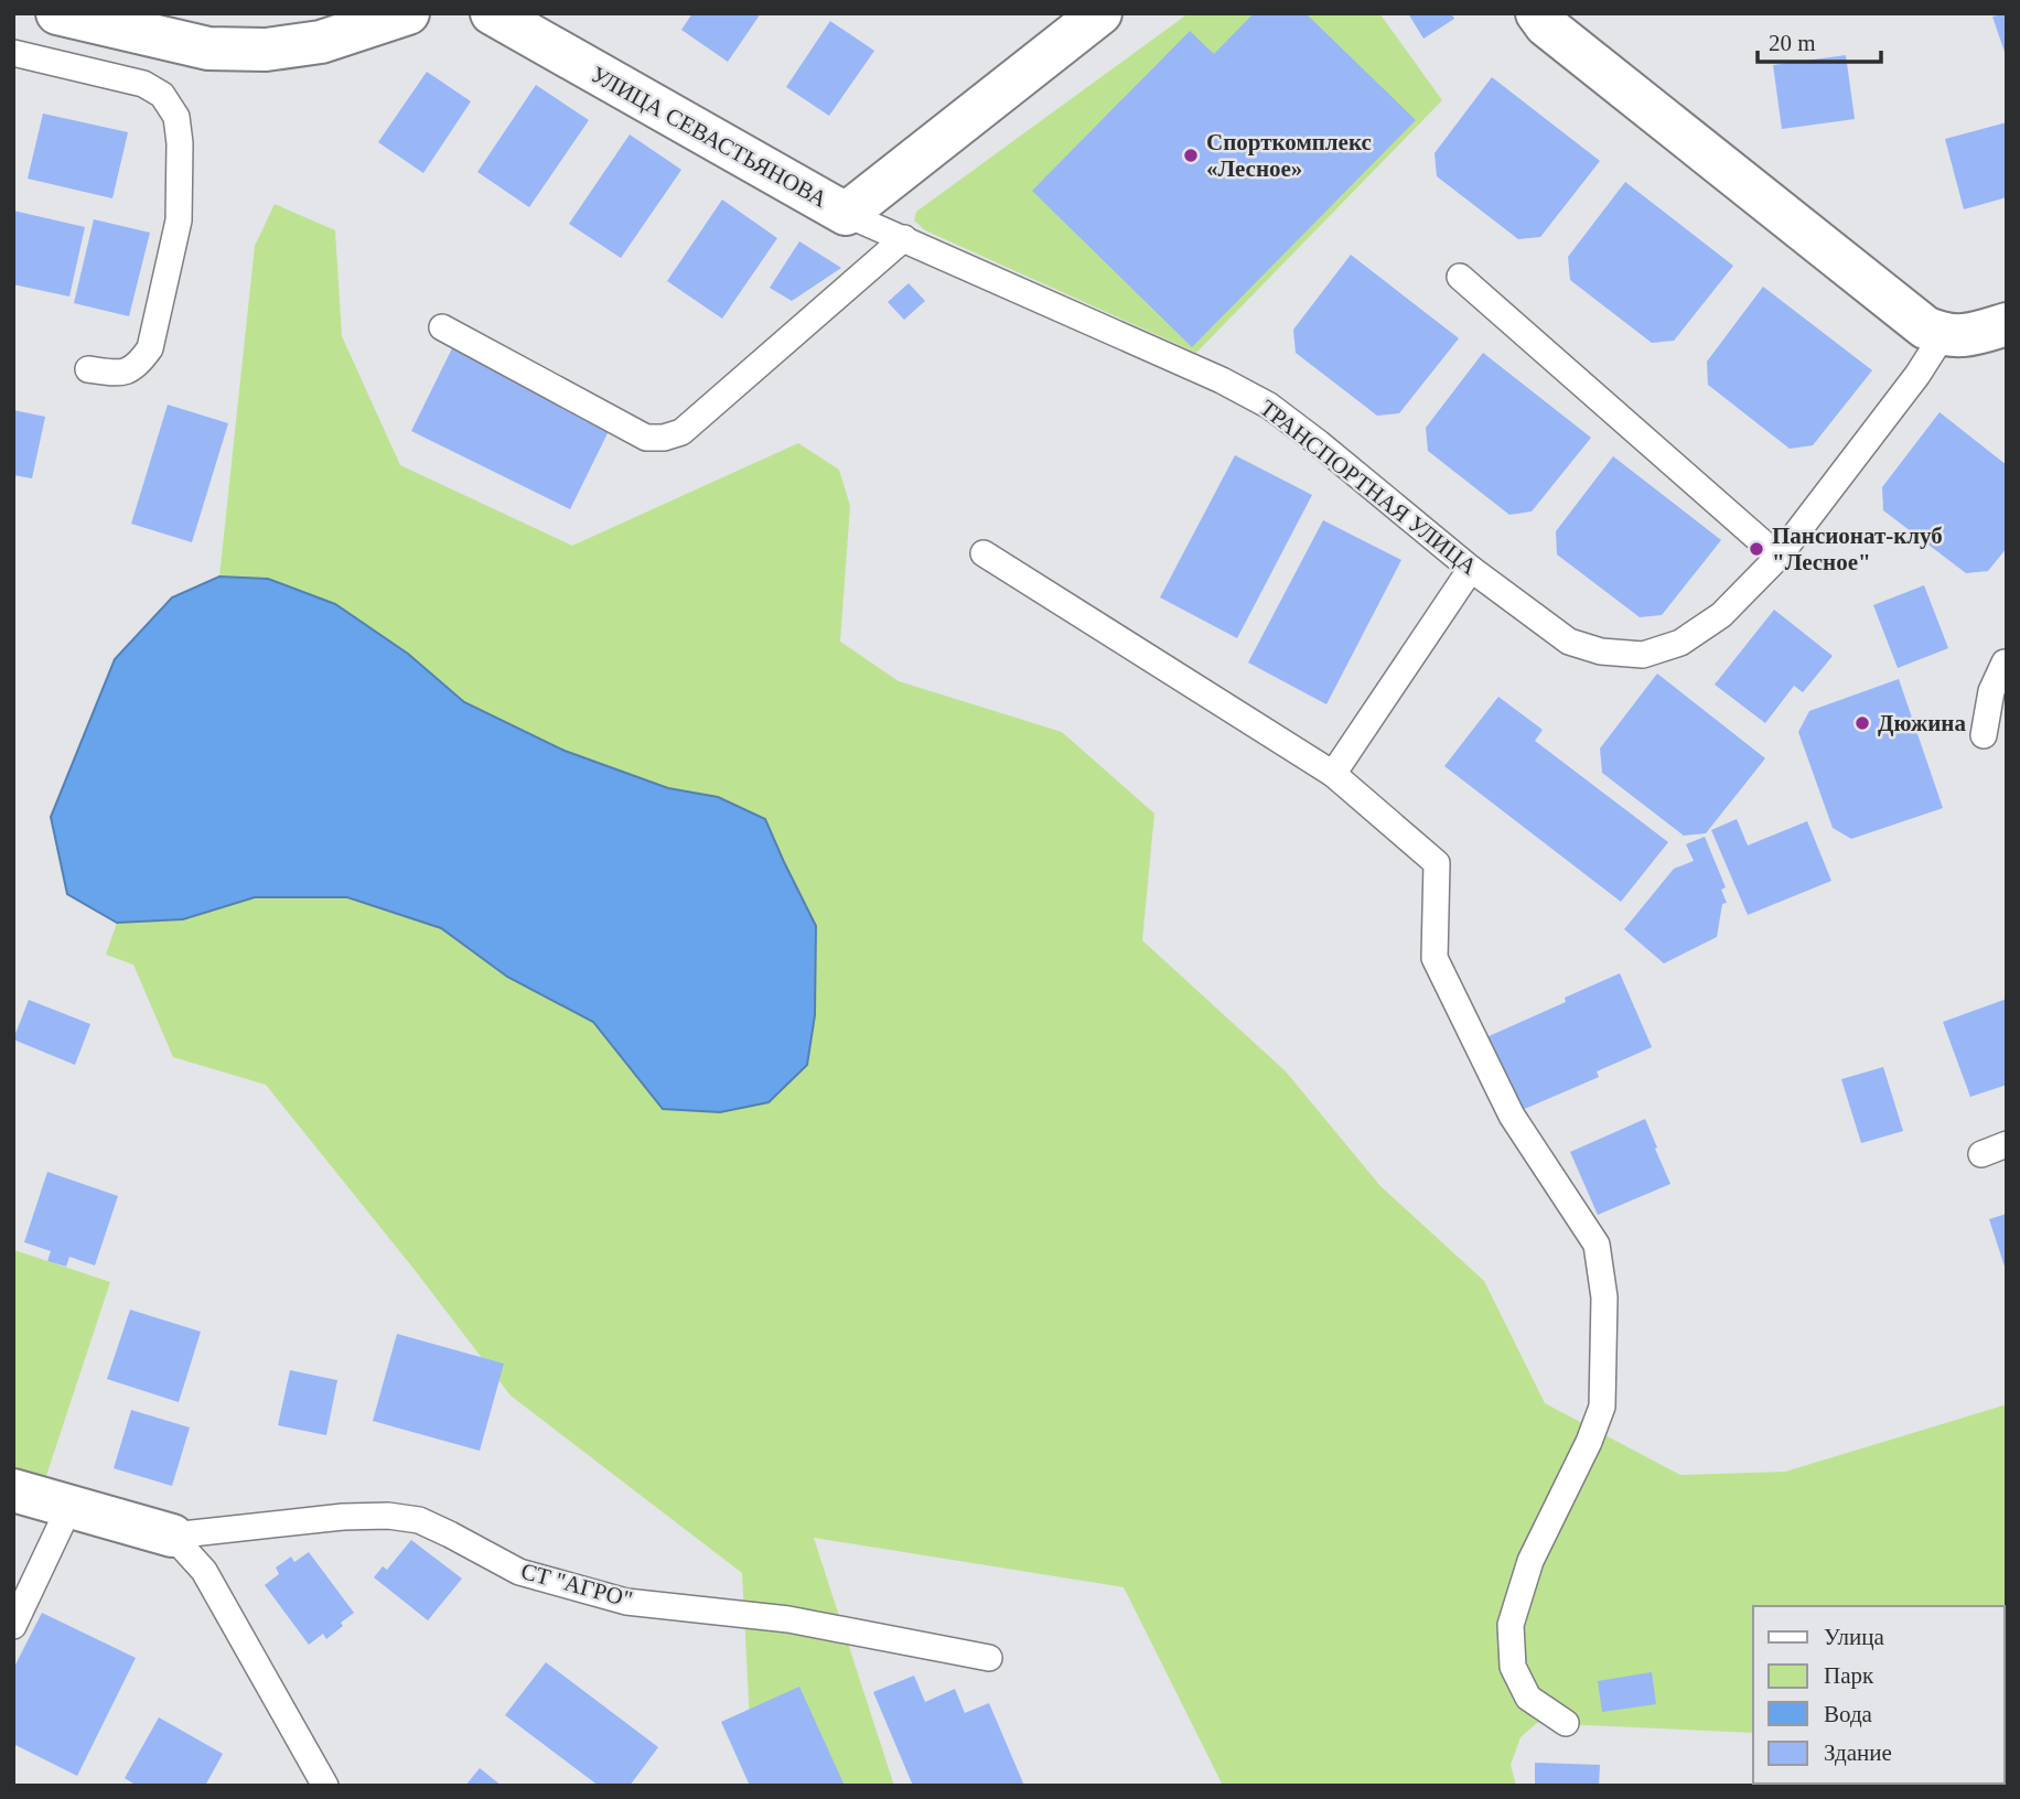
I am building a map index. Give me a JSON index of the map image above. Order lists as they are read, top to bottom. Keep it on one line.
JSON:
{"streets":{"street":["УЛИЦА СЕВАСТЬЯНОВА"],"lane":["ТРАНСПОРТНАЯ УЛИЦА","СТ \"АГРО\""]},"crossings":[["УЛИЦА СЕВАСТЬЯНОВА","ТРАНСПОРТНАЯ УЛИЦА"]],"places":["Спорткомплекс «Лесное»","Пансионат-клуб \"Лесное\"","Дюжина"],"legend":["Улица","Парк","Вода","Здание"],"scale_bar":"20 m"}
